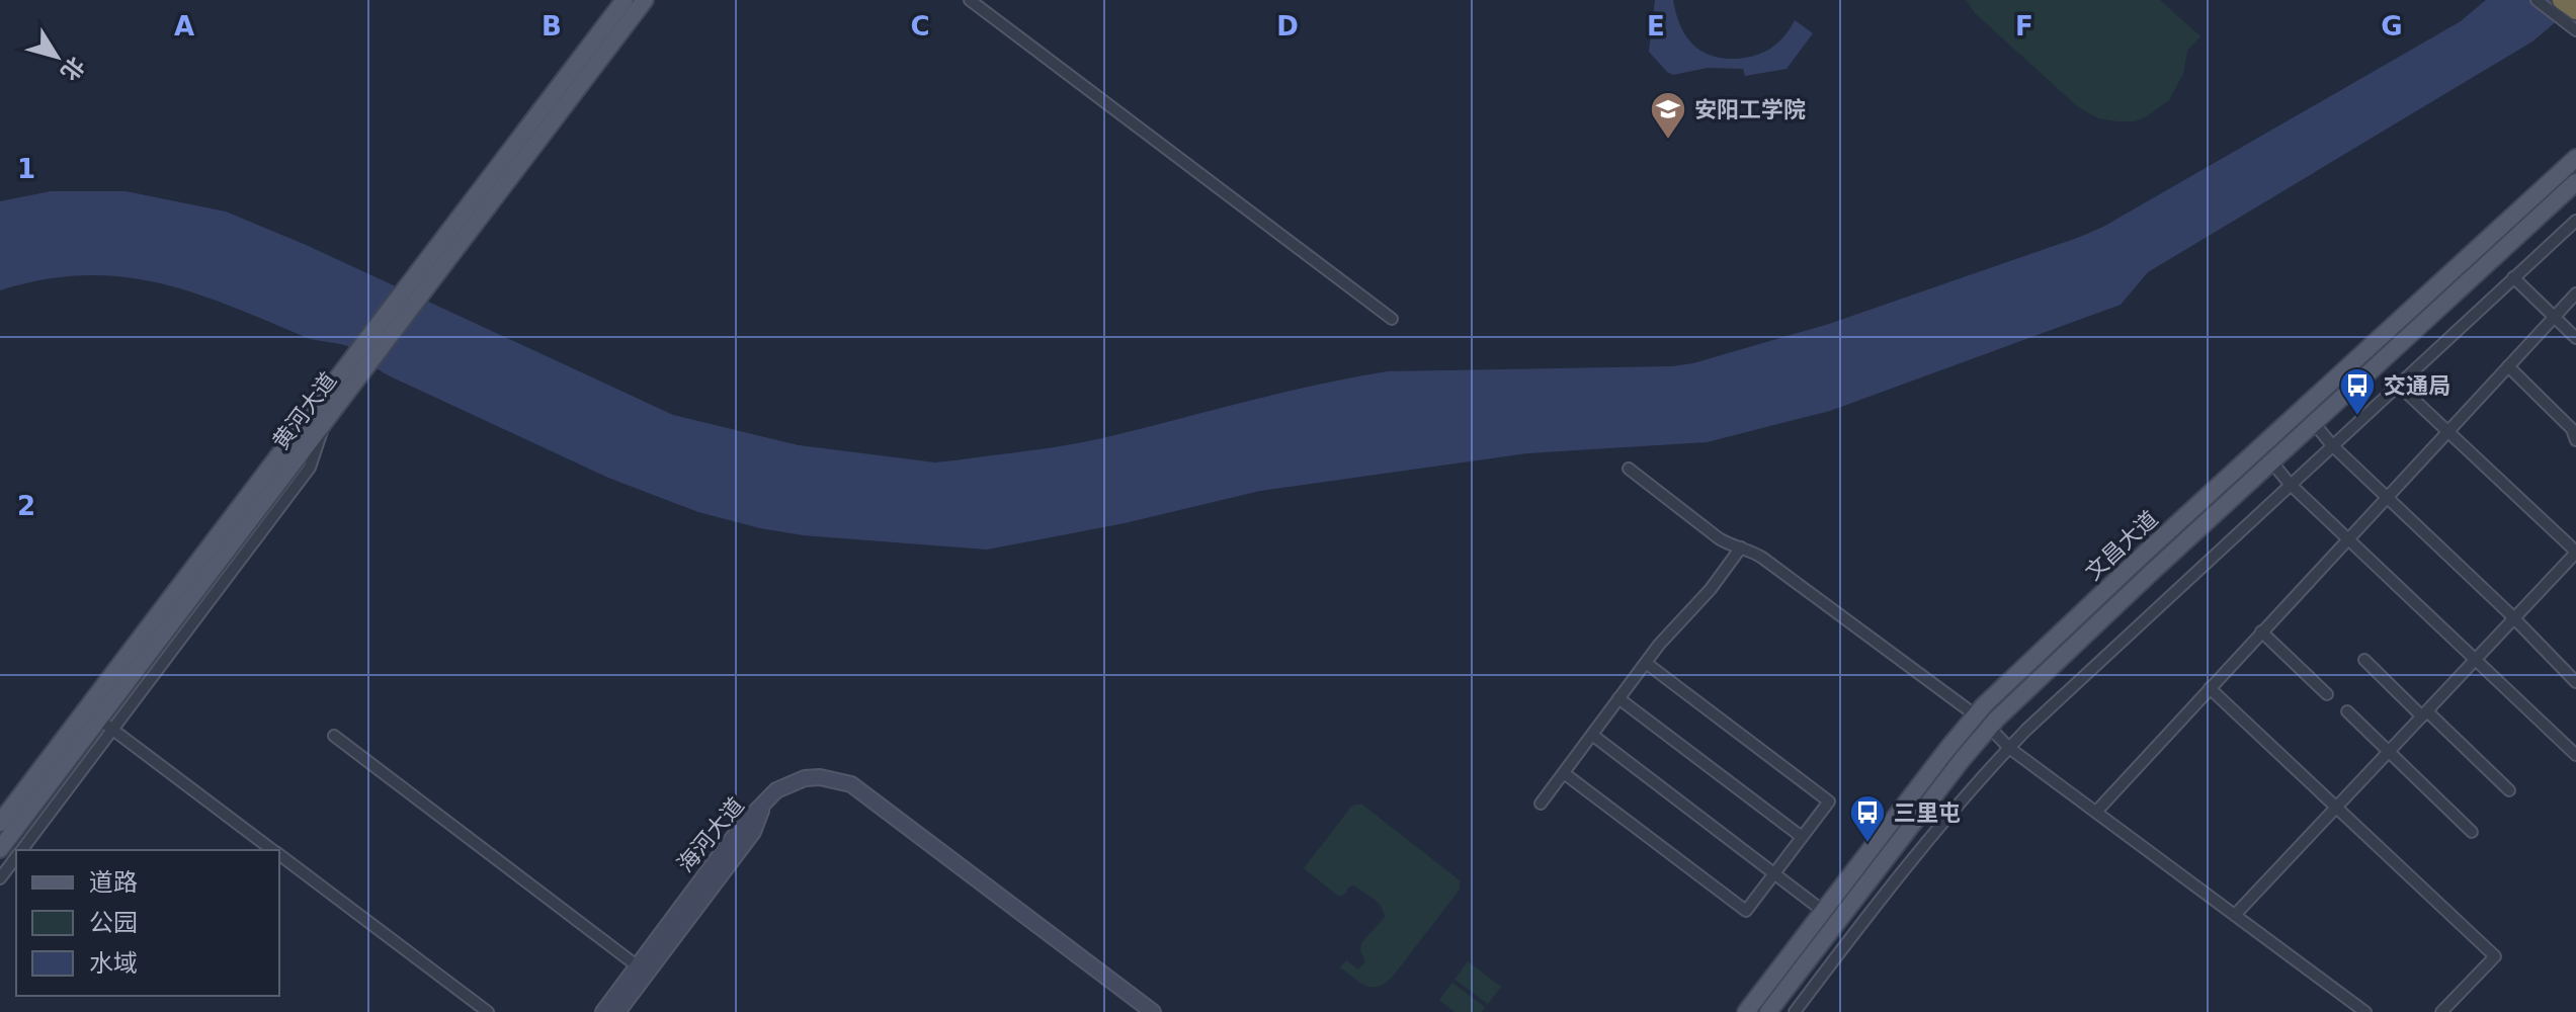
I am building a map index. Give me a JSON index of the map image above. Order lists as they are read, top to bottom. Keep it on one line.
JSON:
{"streets":{"main road":["黄河大道","文昌大道"],"street":["海河大道"]},"places":{"school or university":["安阳工学院"],"bus stop":["交通局","三里屯"]},"legend":["道路","公园","水域"],"north":"bottom right","grid":{"columns":["A","B","C","D","E","F","G"],"rows":["1","2"]}}
